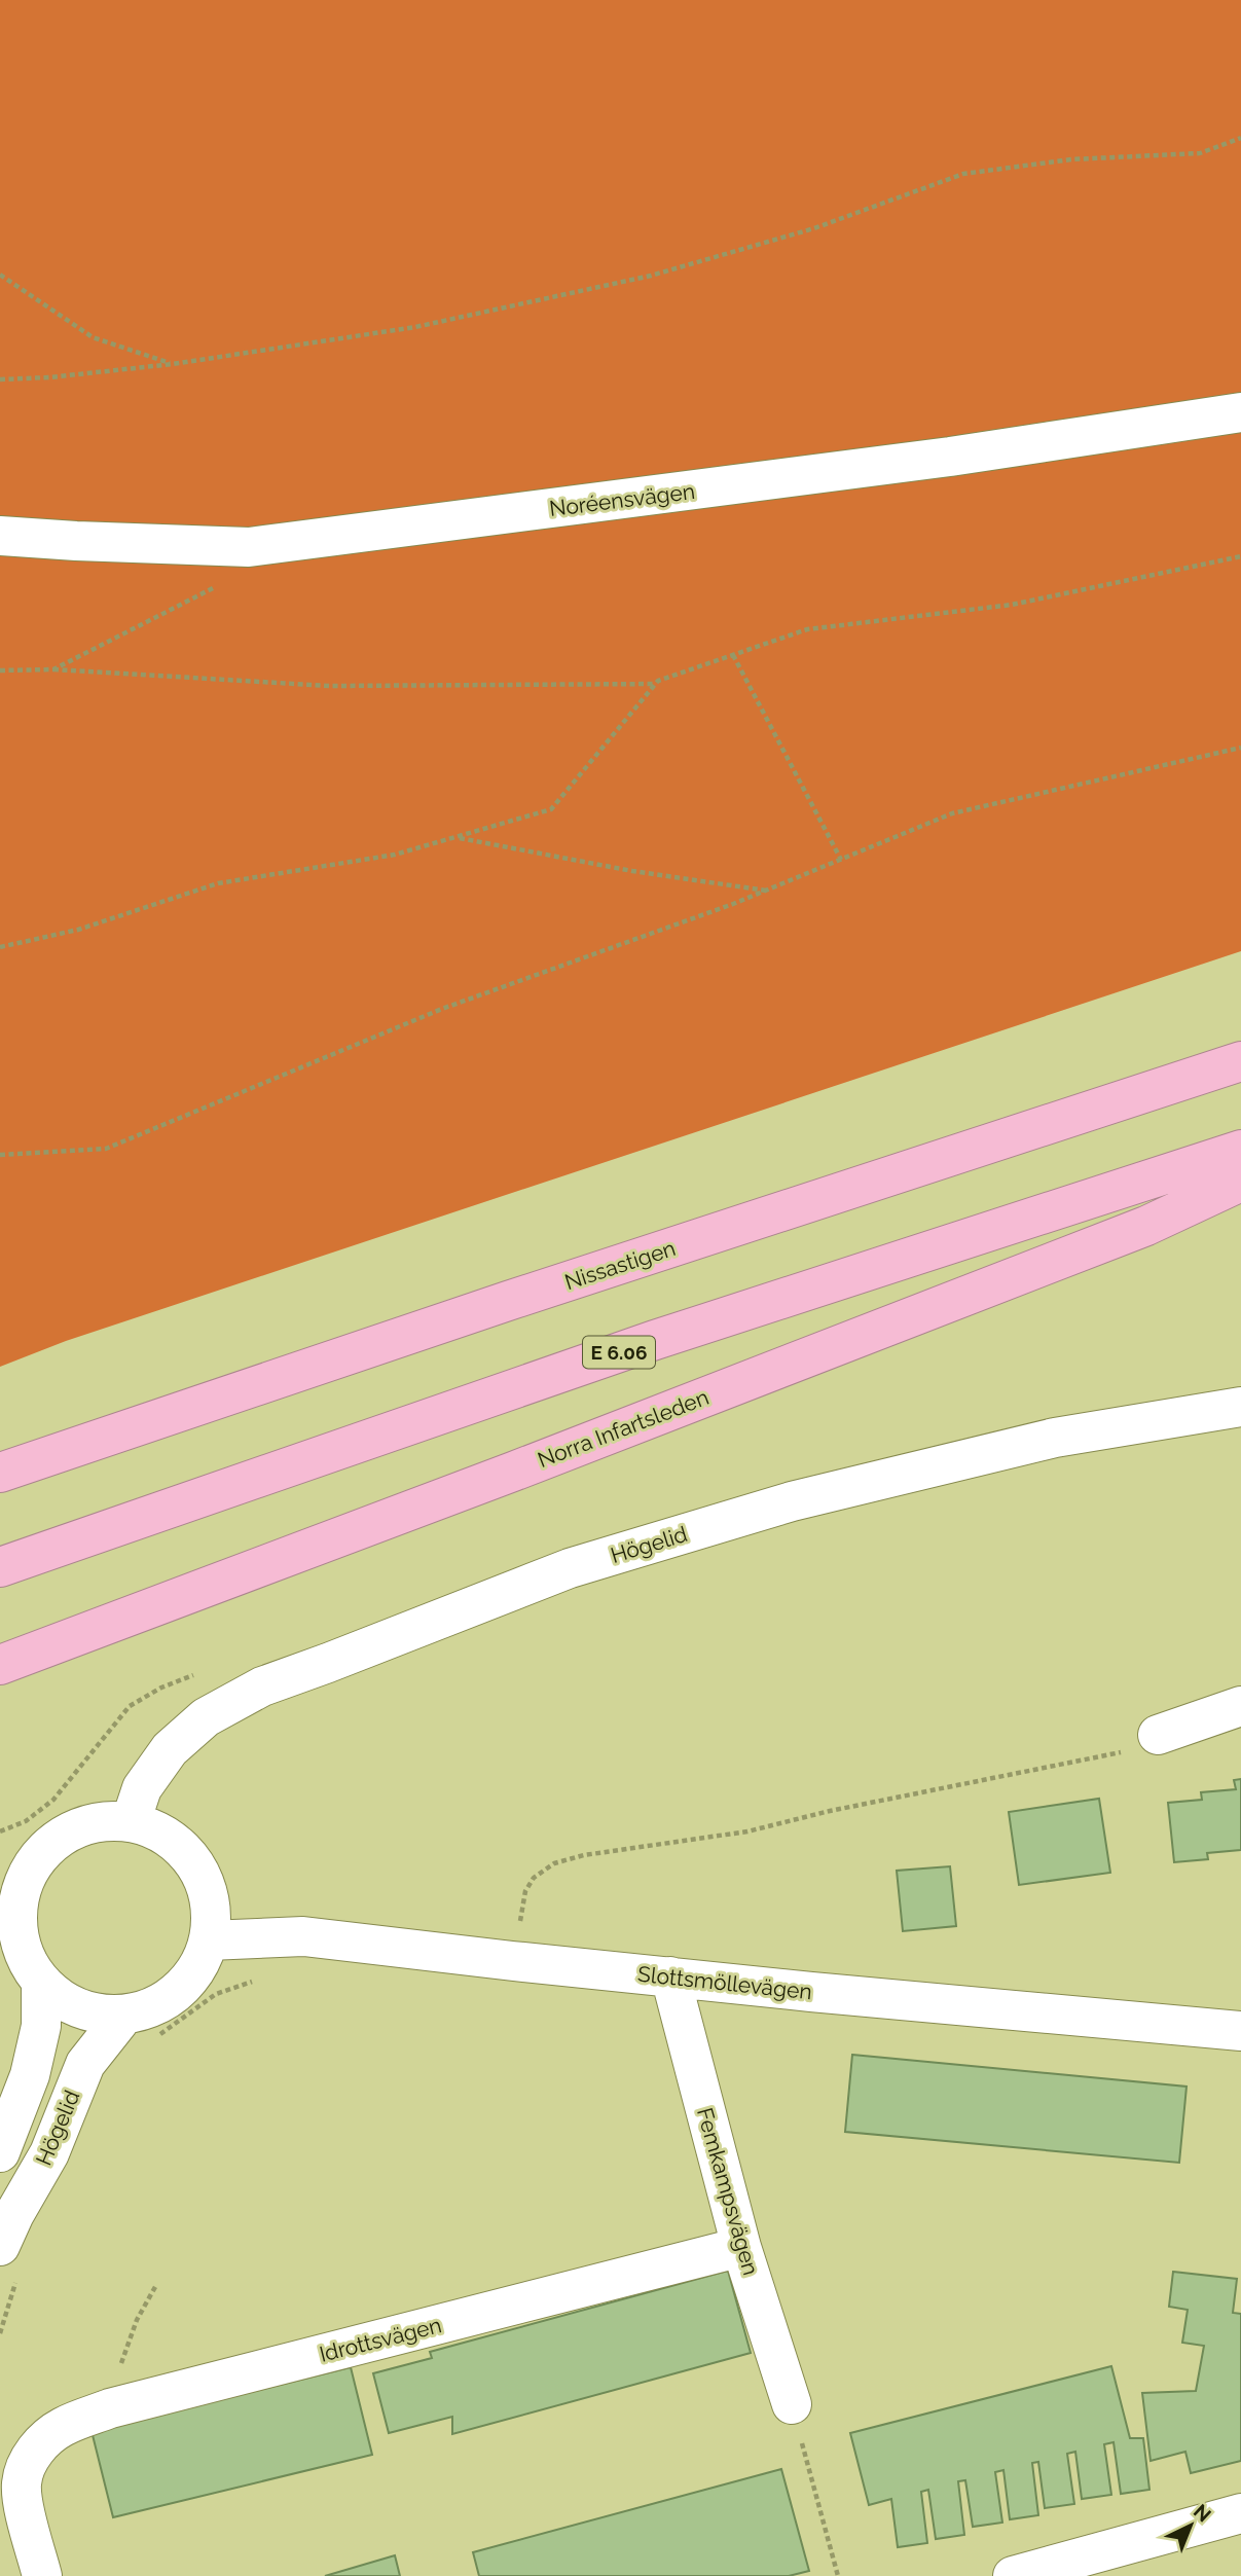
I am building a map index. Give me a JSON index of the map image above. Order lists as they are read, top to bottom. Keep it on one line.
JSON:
{"streets":{"highway":["Nissastigen","E 6.06","Norra Infartsleden"],"street":["Noréensvägen","Högelid","Slottsmöllevägen","Femkampsvägen","Idrottsvägen"]},"crossings":[["Högelid","Slottsmöllevägen"],["Slottsmöllevägen","Femkampsvägen"],["Femkampsvägen","Idrottsvägen"]],"north":"top right"}
